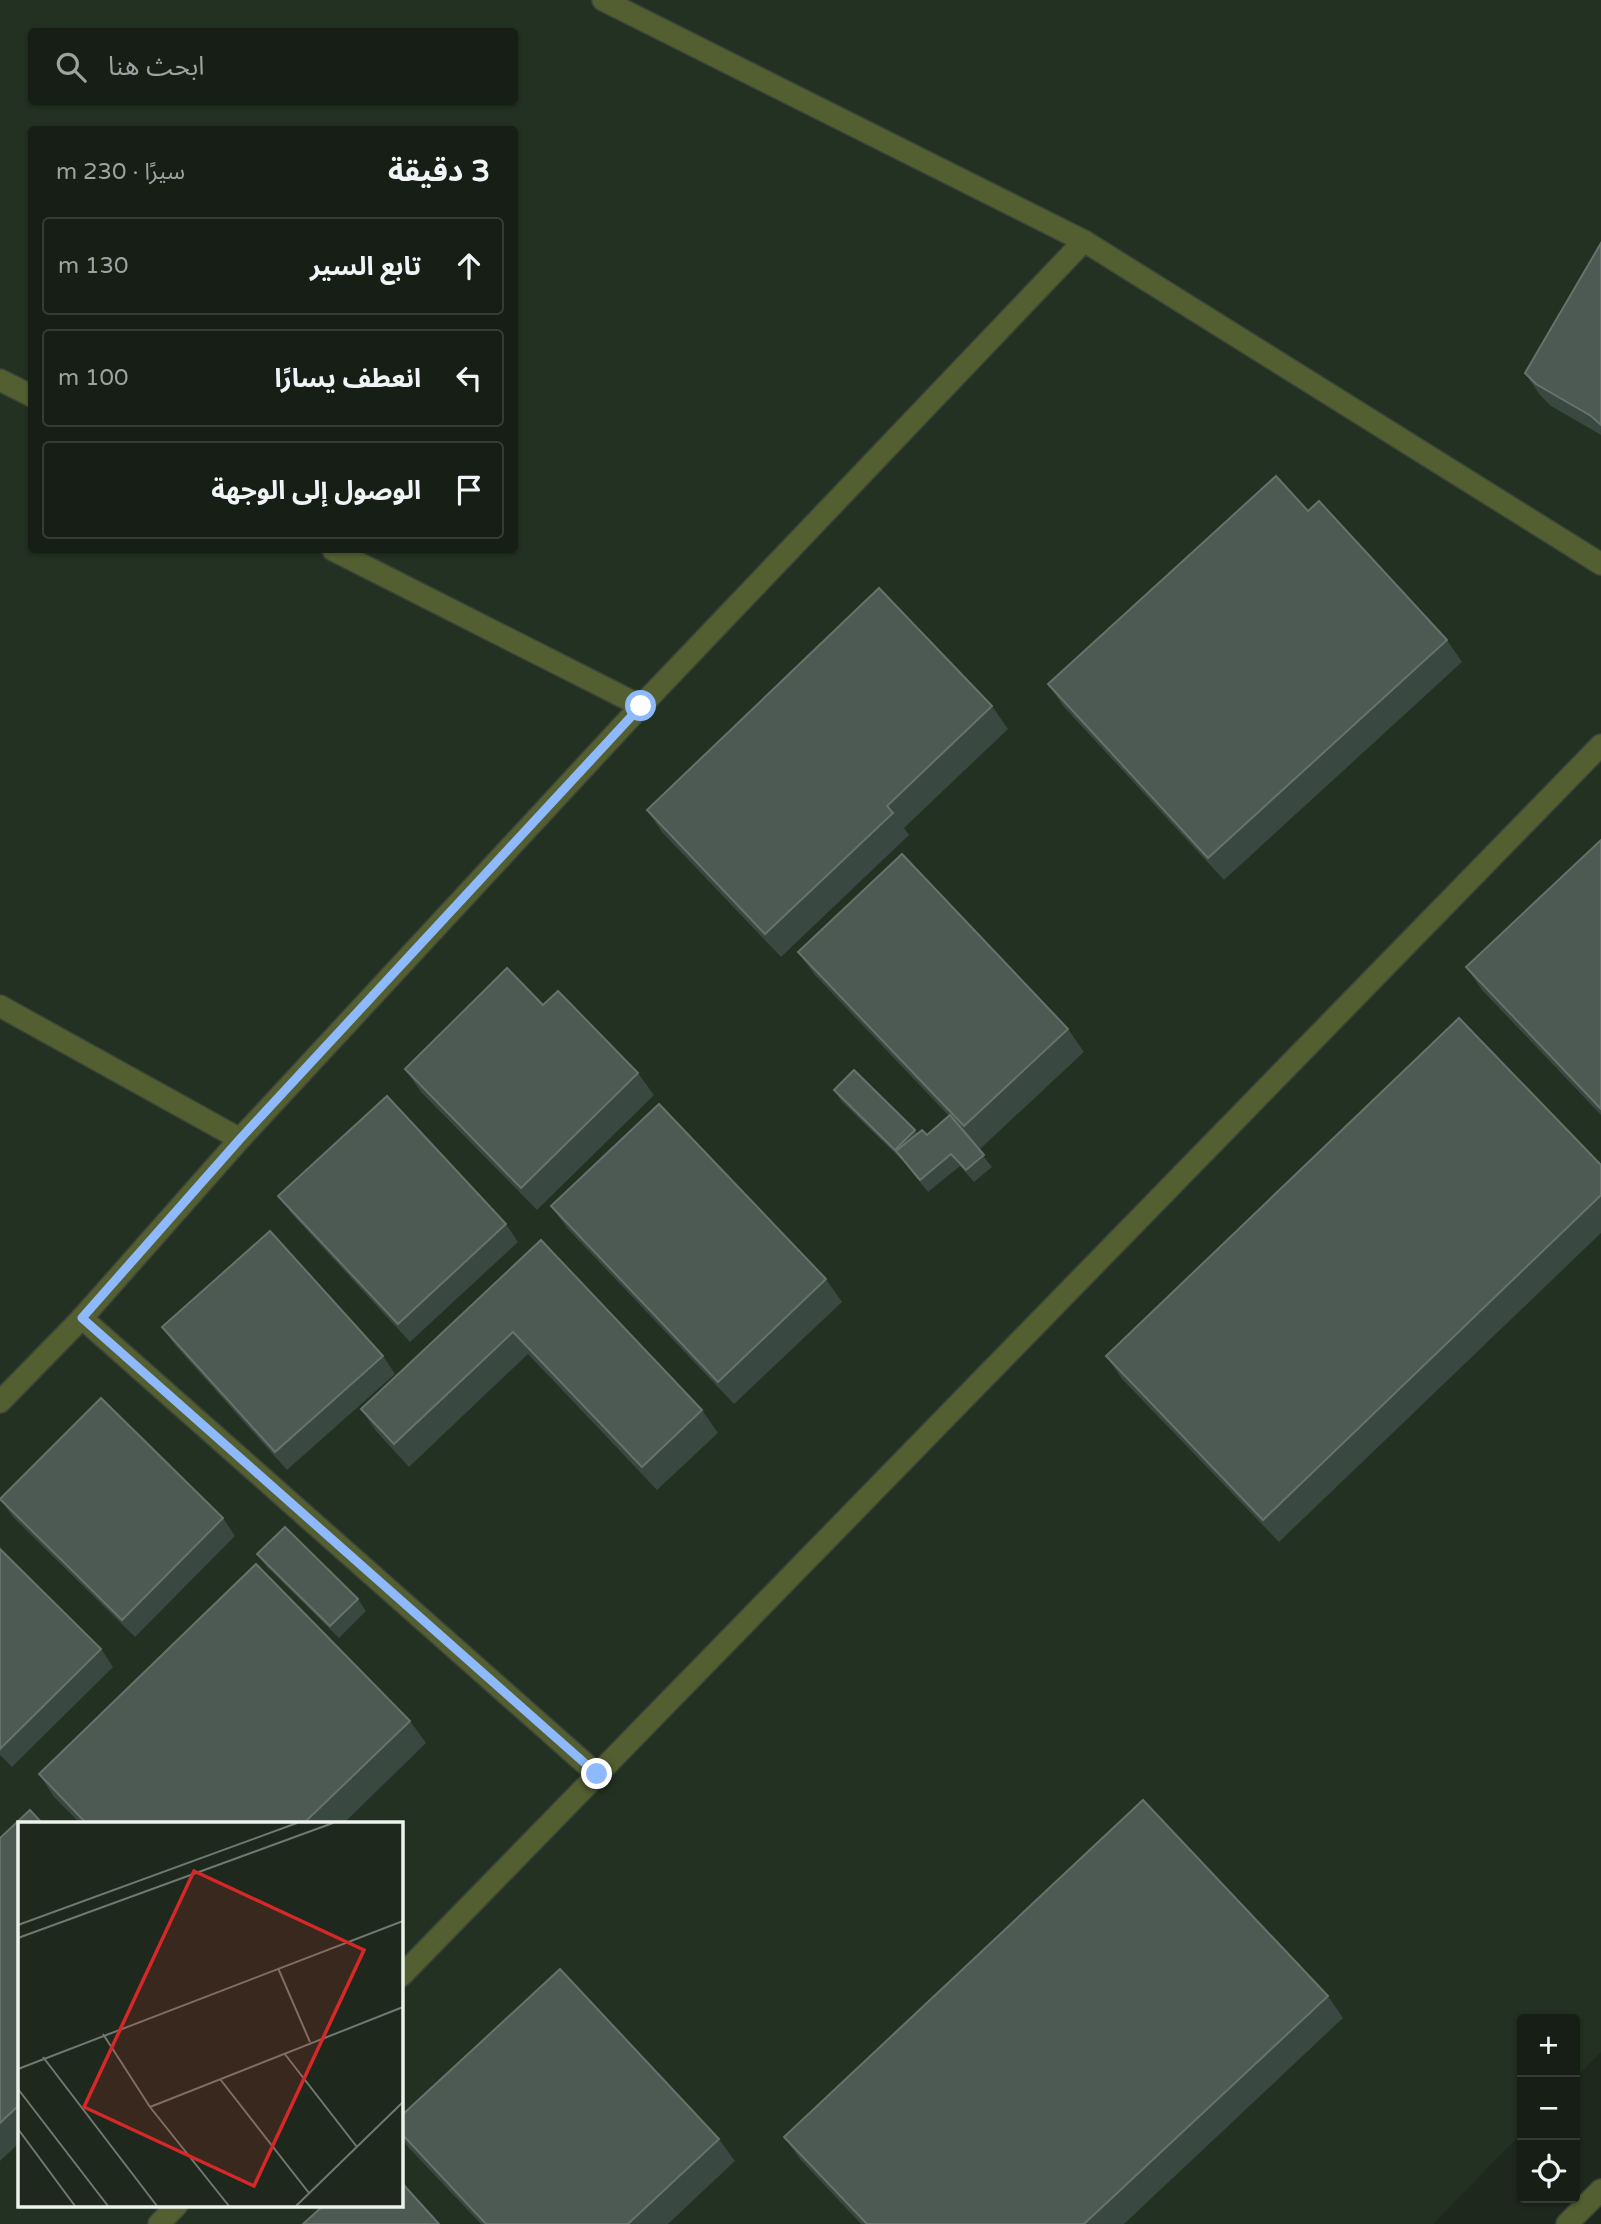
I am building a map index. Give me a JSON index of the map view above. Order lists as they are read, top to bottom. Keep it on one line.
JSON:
{"page":{"search":"ابحث هنا","heading":["3 دقيقة","سيرًا · 230 m"],"list":[["تابع السير","130 m"],["انعطف يسارًا","100 m"],"الوصول إلى الوجهة"],"map_buttons":["+","−"]}}
